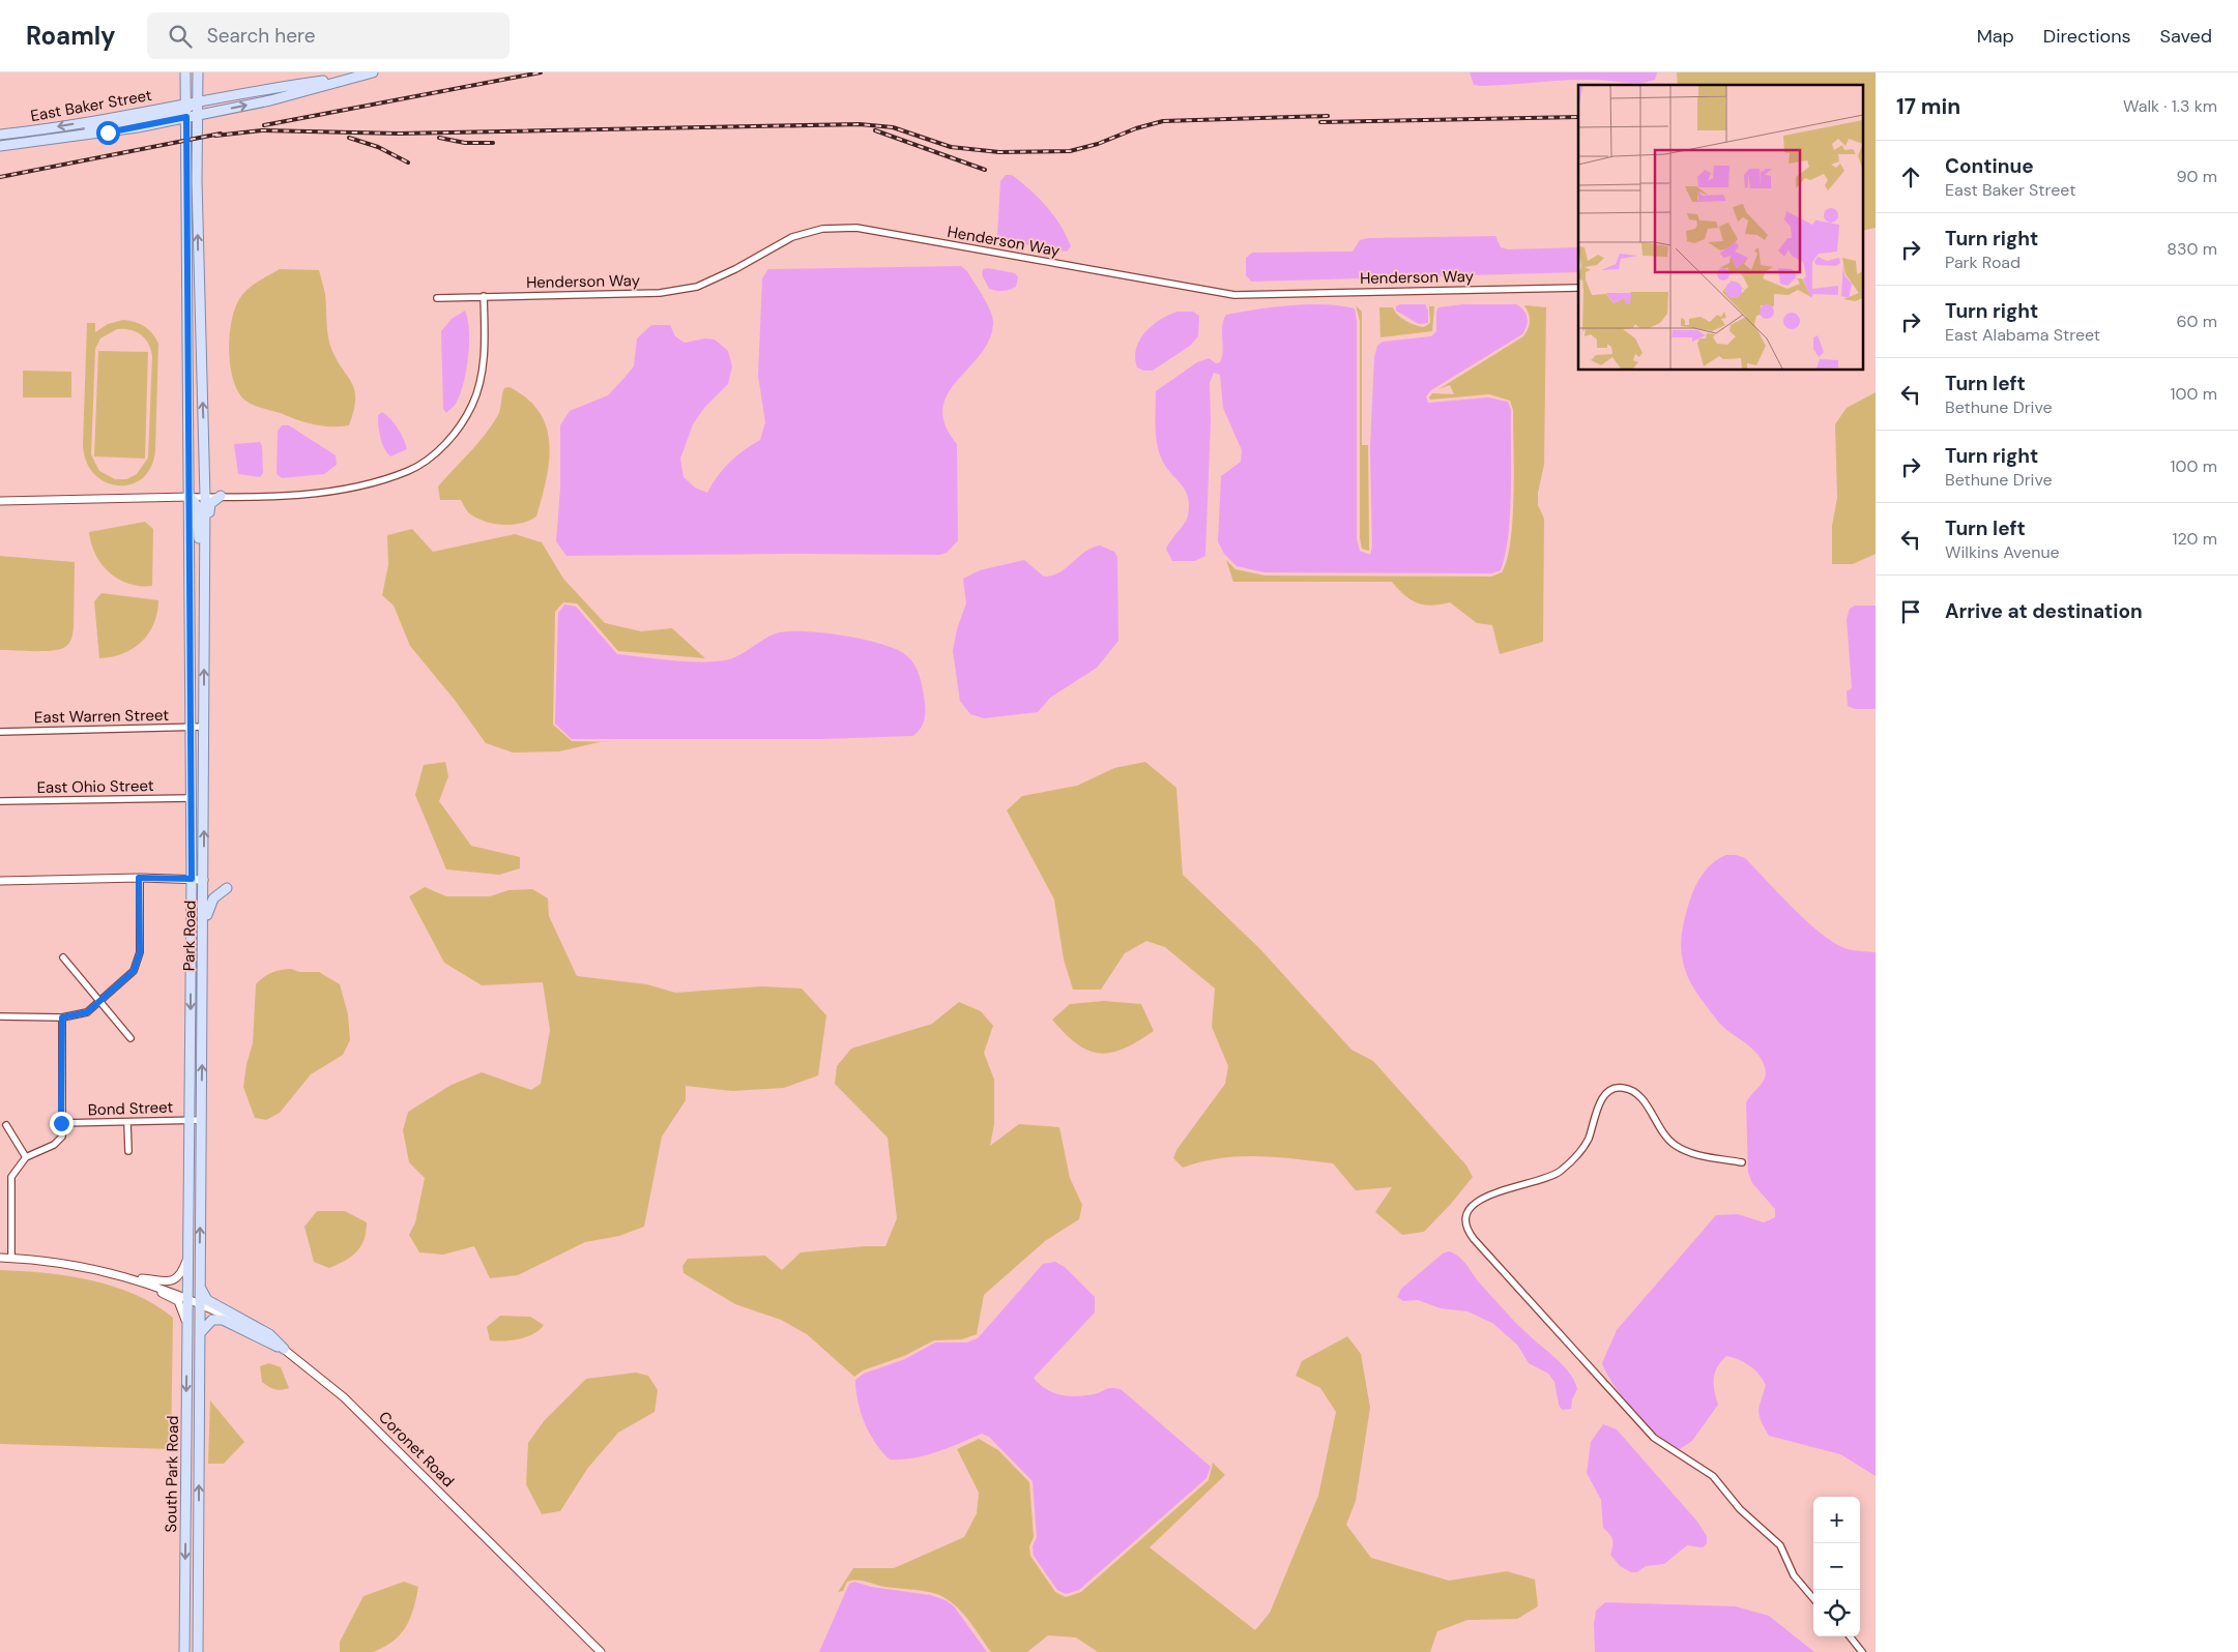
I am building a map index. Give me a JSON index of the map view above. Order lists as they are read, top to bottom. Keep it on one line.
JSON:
{"streets":{"main road":["East Baker Street","Park Road","South Park Road"],"street":["Henderson Way","East Warren Street","East Ohio Street","Bond Street","Coronet Road"]},"crossings":[["East Baker Street","Park Road"],["East Warren Street","Park Road"],["East Ohio Street","Park Road"],["Park Road","Bond Street"],["Park Road","Coronet Road"],["Park Road","South Park Road"],["Coronet Road","South Park Road"]],"page":{"header":"Roamly","search":"Search here","nav":["Map","Directions","Saved"],"heading":["17 min","Walk · 1.3 km"],"list":[["Continue","East Baker Street","90 m"],["Turn right","Park Road","830 m"],["Turn right","East Alabama Street","60 m"],["Turn left","Bethune Drive","100 m"],["Turn right","Bethune Drive","100 m"],["Turn left","Wilkins Avenue","120 m"],"Arrive at destination"],"map_buttons":["+","−"]}}
